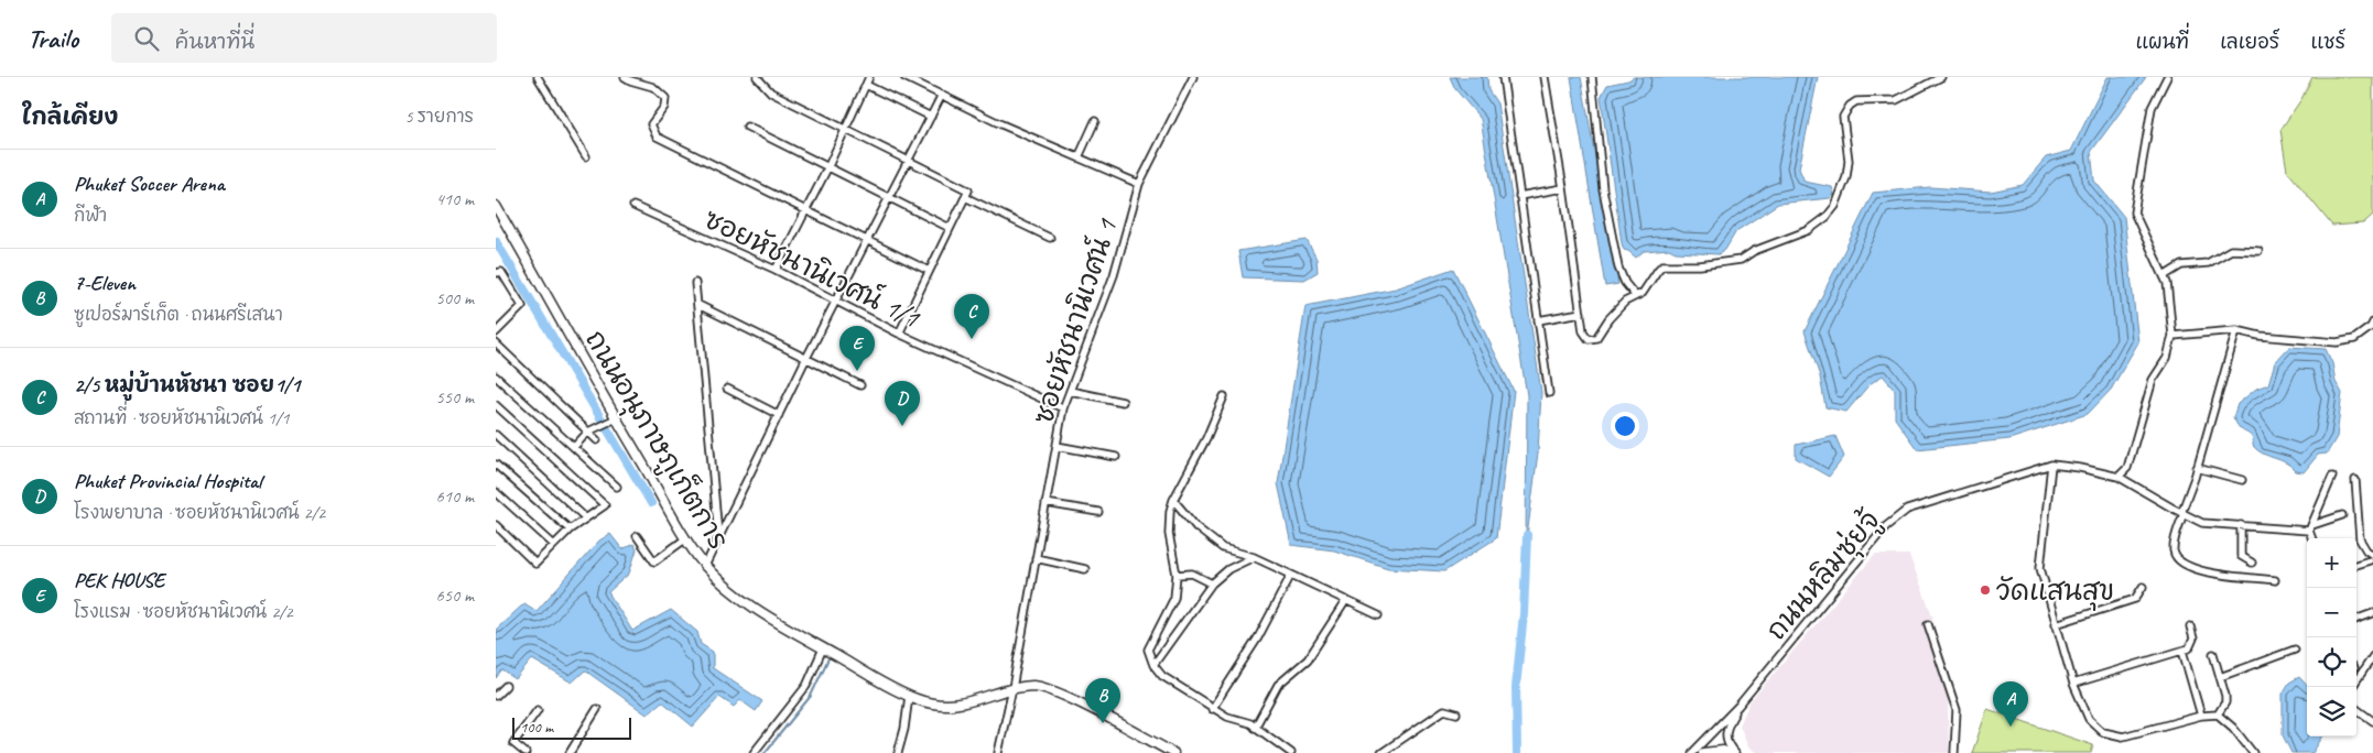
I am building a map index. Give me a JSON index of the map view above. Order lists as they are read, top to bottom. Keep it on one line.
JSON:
{"streets":{"street":["ซอยหัชนานิเวศน์ 1/1","ซอยหัชนานิเวศน์ 1","ถนนอนุภาษภูเก็ตการ","ถนนหลิมซุ่ยจู้"]},"crossings":[["ซอยหัชนานิเวศน์ 1/1","ซอยหัชนานิเวศน์ 1"],["ซอยหัชนานิเวศน์ 1","ถนนอนุภาษภูเก็ตการ"]],"places":["วัดแสนสุข"],"scale_bar":"100 m","page":{"header":"Trailo","search":"ค้นหาที่นี่","nav":["แผนที่","เลเยอร์","แชร์"],"heading":["ใกล้เคียง","5 รายการ"],"list":[{"mark":"A","name":"Phuket Soccer Arena","note":"กีฬา","value":"410 m"},{"mark":"B","name":"7-Eleven","note":"ซูเปอร์มาร์เก็ต · ถนนศรีเสนา","value":"500 m"},{"mark":"C","name":"2/5 หมู่บ้านหัชนา ซอย1/1","note":"สถานที่ · ซอยหัชนานิเวศน์ 1/1","value":"550 m"},{"mark":"D","name":"Phuket Provincial Hospital","note":"โรงพยาบาล · ซอยหัชนานิเวศน์ 2/2","value":"610 m"},{"mark":"E","name":"PEK HOUSE","note":"โรงแรม · ซอยหัชนานิเวศน์ 2/2","value":"650 m"}],"pins":["C","E","D","B","A"],"map_buttons":["+","−"],"scale":"100 m"}}
